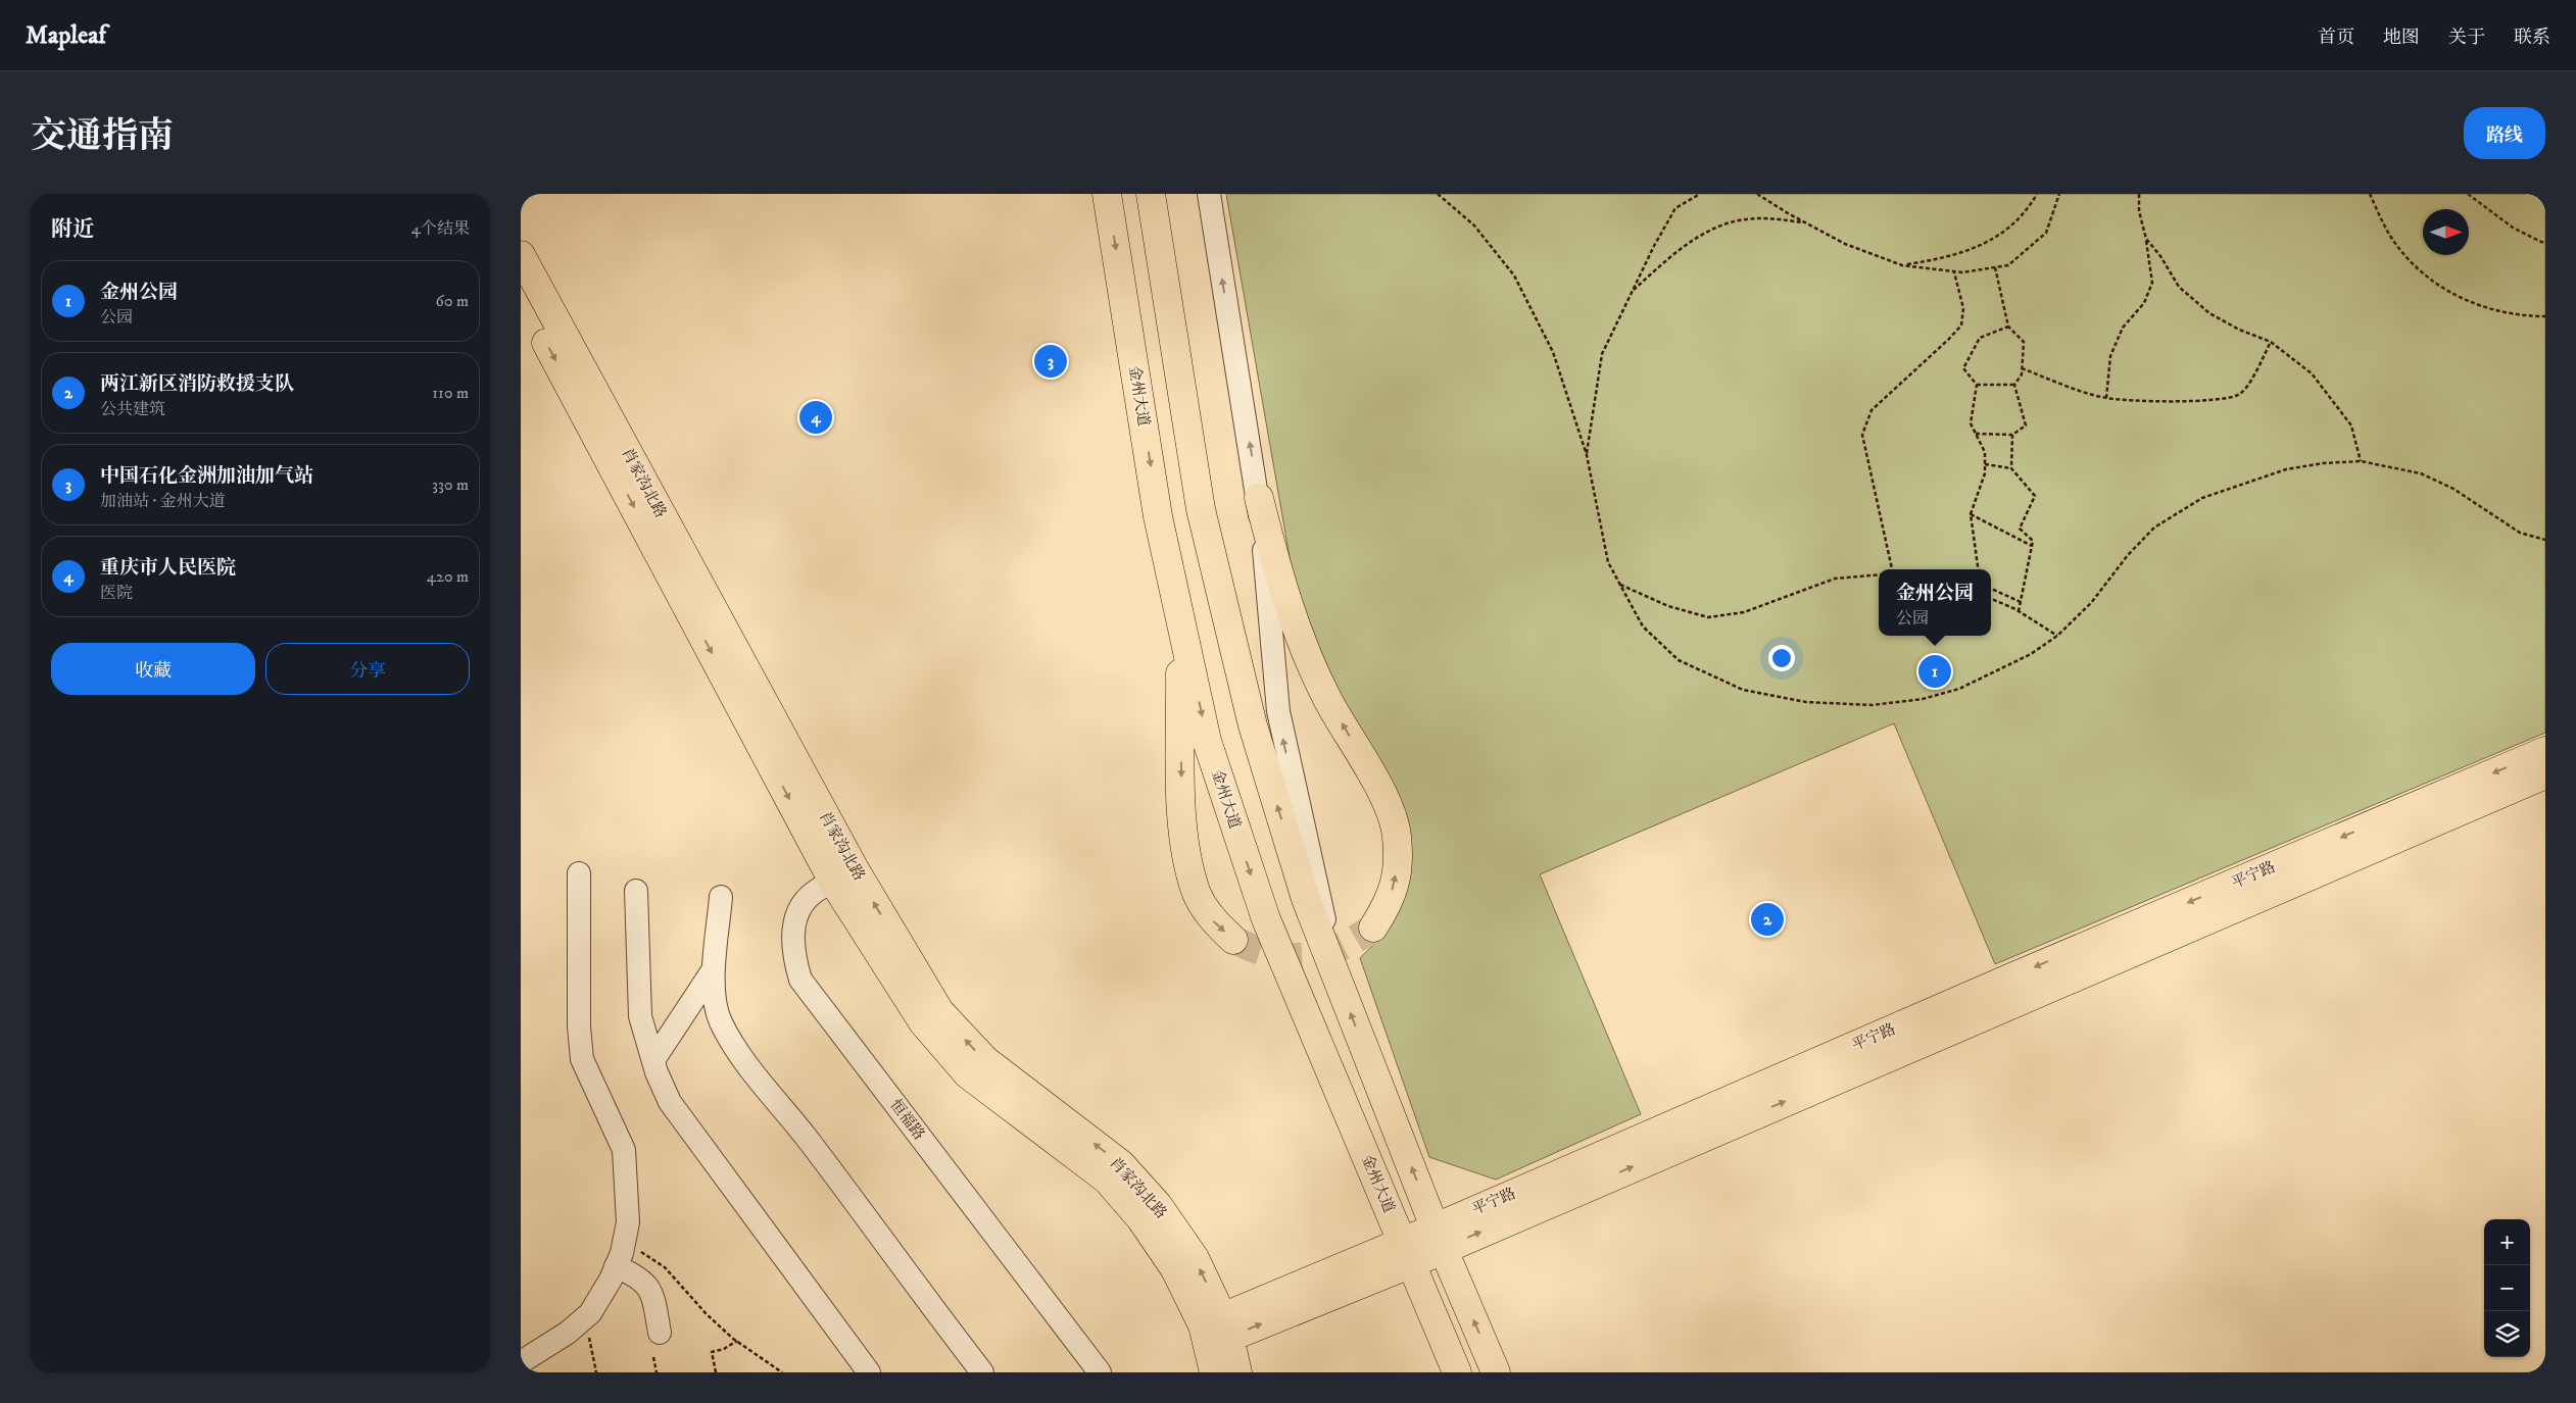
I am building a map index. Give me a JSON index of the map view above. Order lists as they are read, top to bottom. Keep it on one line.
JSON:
{"streets":{"main road":["金州大道","肖家沟北路","平宁路"],"street":["恒福路"]},"crossings":[["金州大道","平宁路"],["肖家沟北路","平宁路"],["肖家沟北路","恒福路"]],"north":"right","page":{"header":"Mapleaf","nav":["首页","地图","关于","联系"],"title":"交通指南","buttons":["路线",["收藏","分享"]],"heading":["附近","4个结果"],"list":[{"mark":"1","name":"金州公园","note":"公园","value":"60 m"},{"mark":"2","name":"两江新区消防救援支队","note":"公共建筑","value":"110 m"},{"mark":"3","name":"中国石化金洲加油加气站","note":"加油站 · 金州大道","value":"330 m"},{"mark":"4","name":"重庆市人民医院","note":"医院","value":"420 m"}],"pins":["3","4","1","2"],"popup":["金州公园","公园"],"map_buttons":["+","−"]}}
